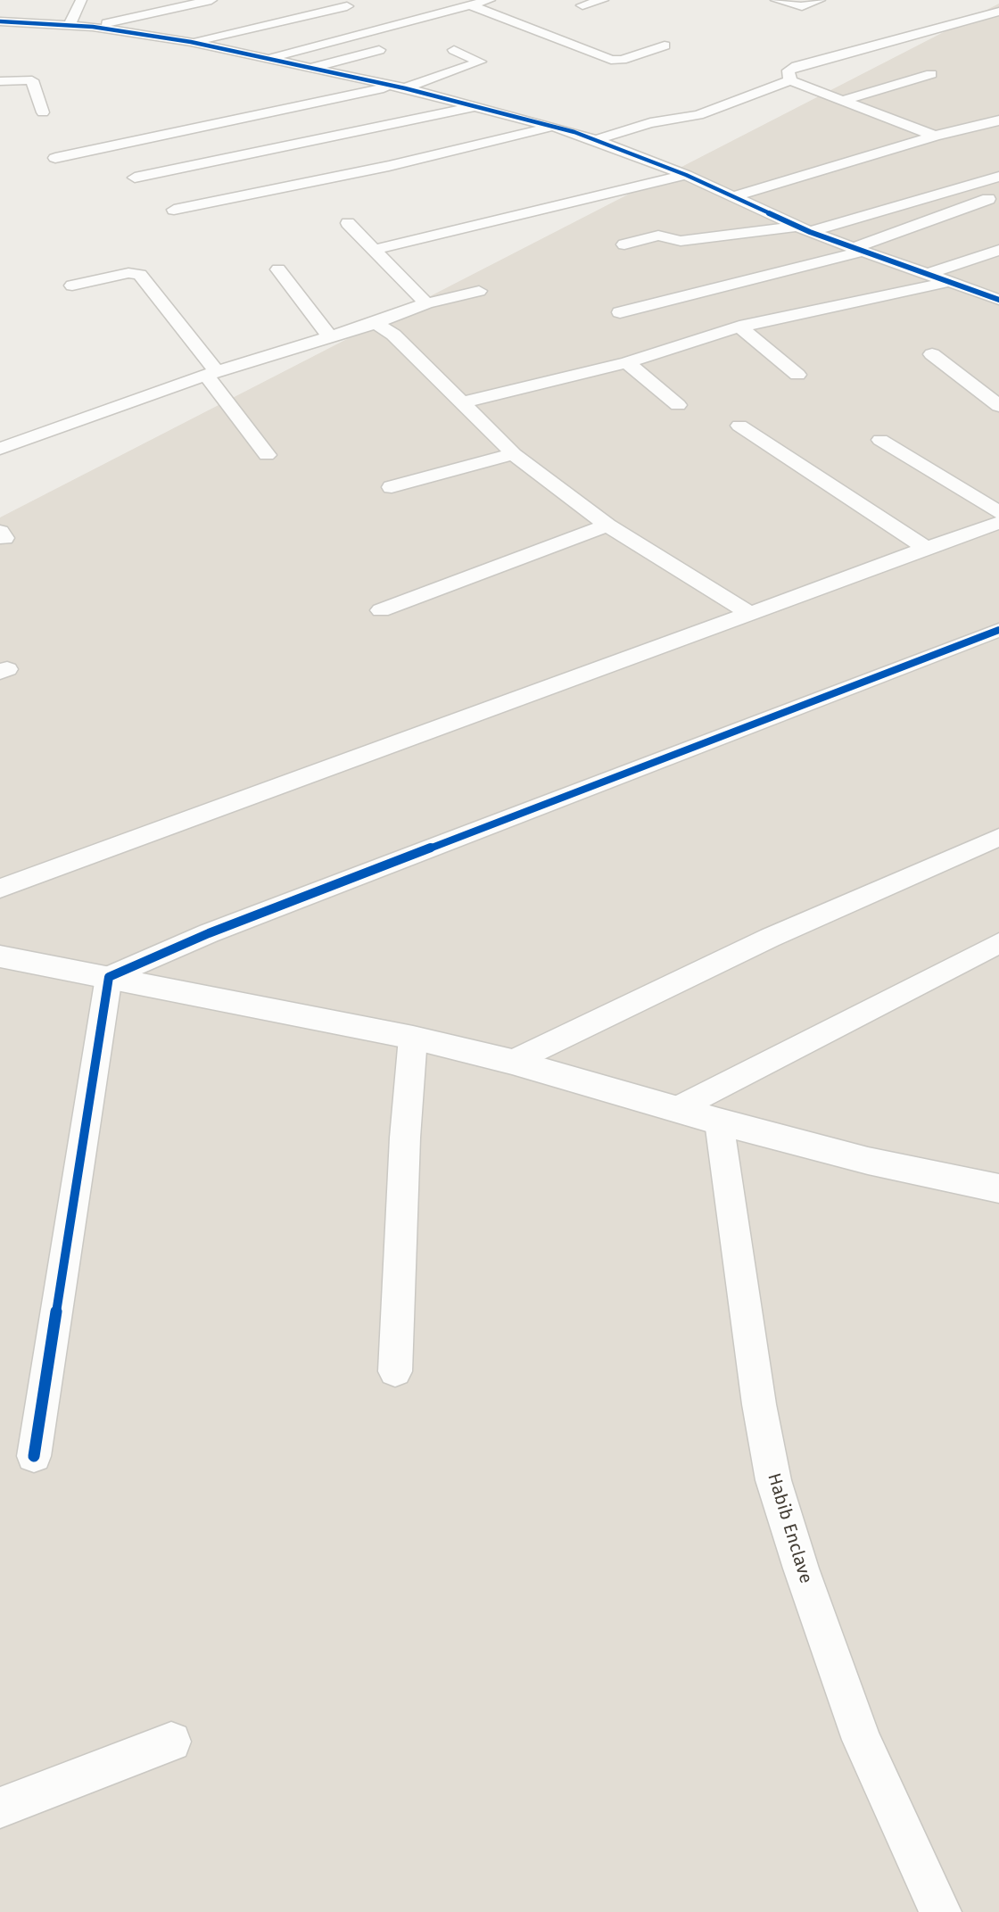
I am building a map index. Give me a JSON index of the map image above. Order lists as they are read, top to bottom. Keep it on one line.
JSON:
{"streets":{"street":["Habib Enclave"]}}
